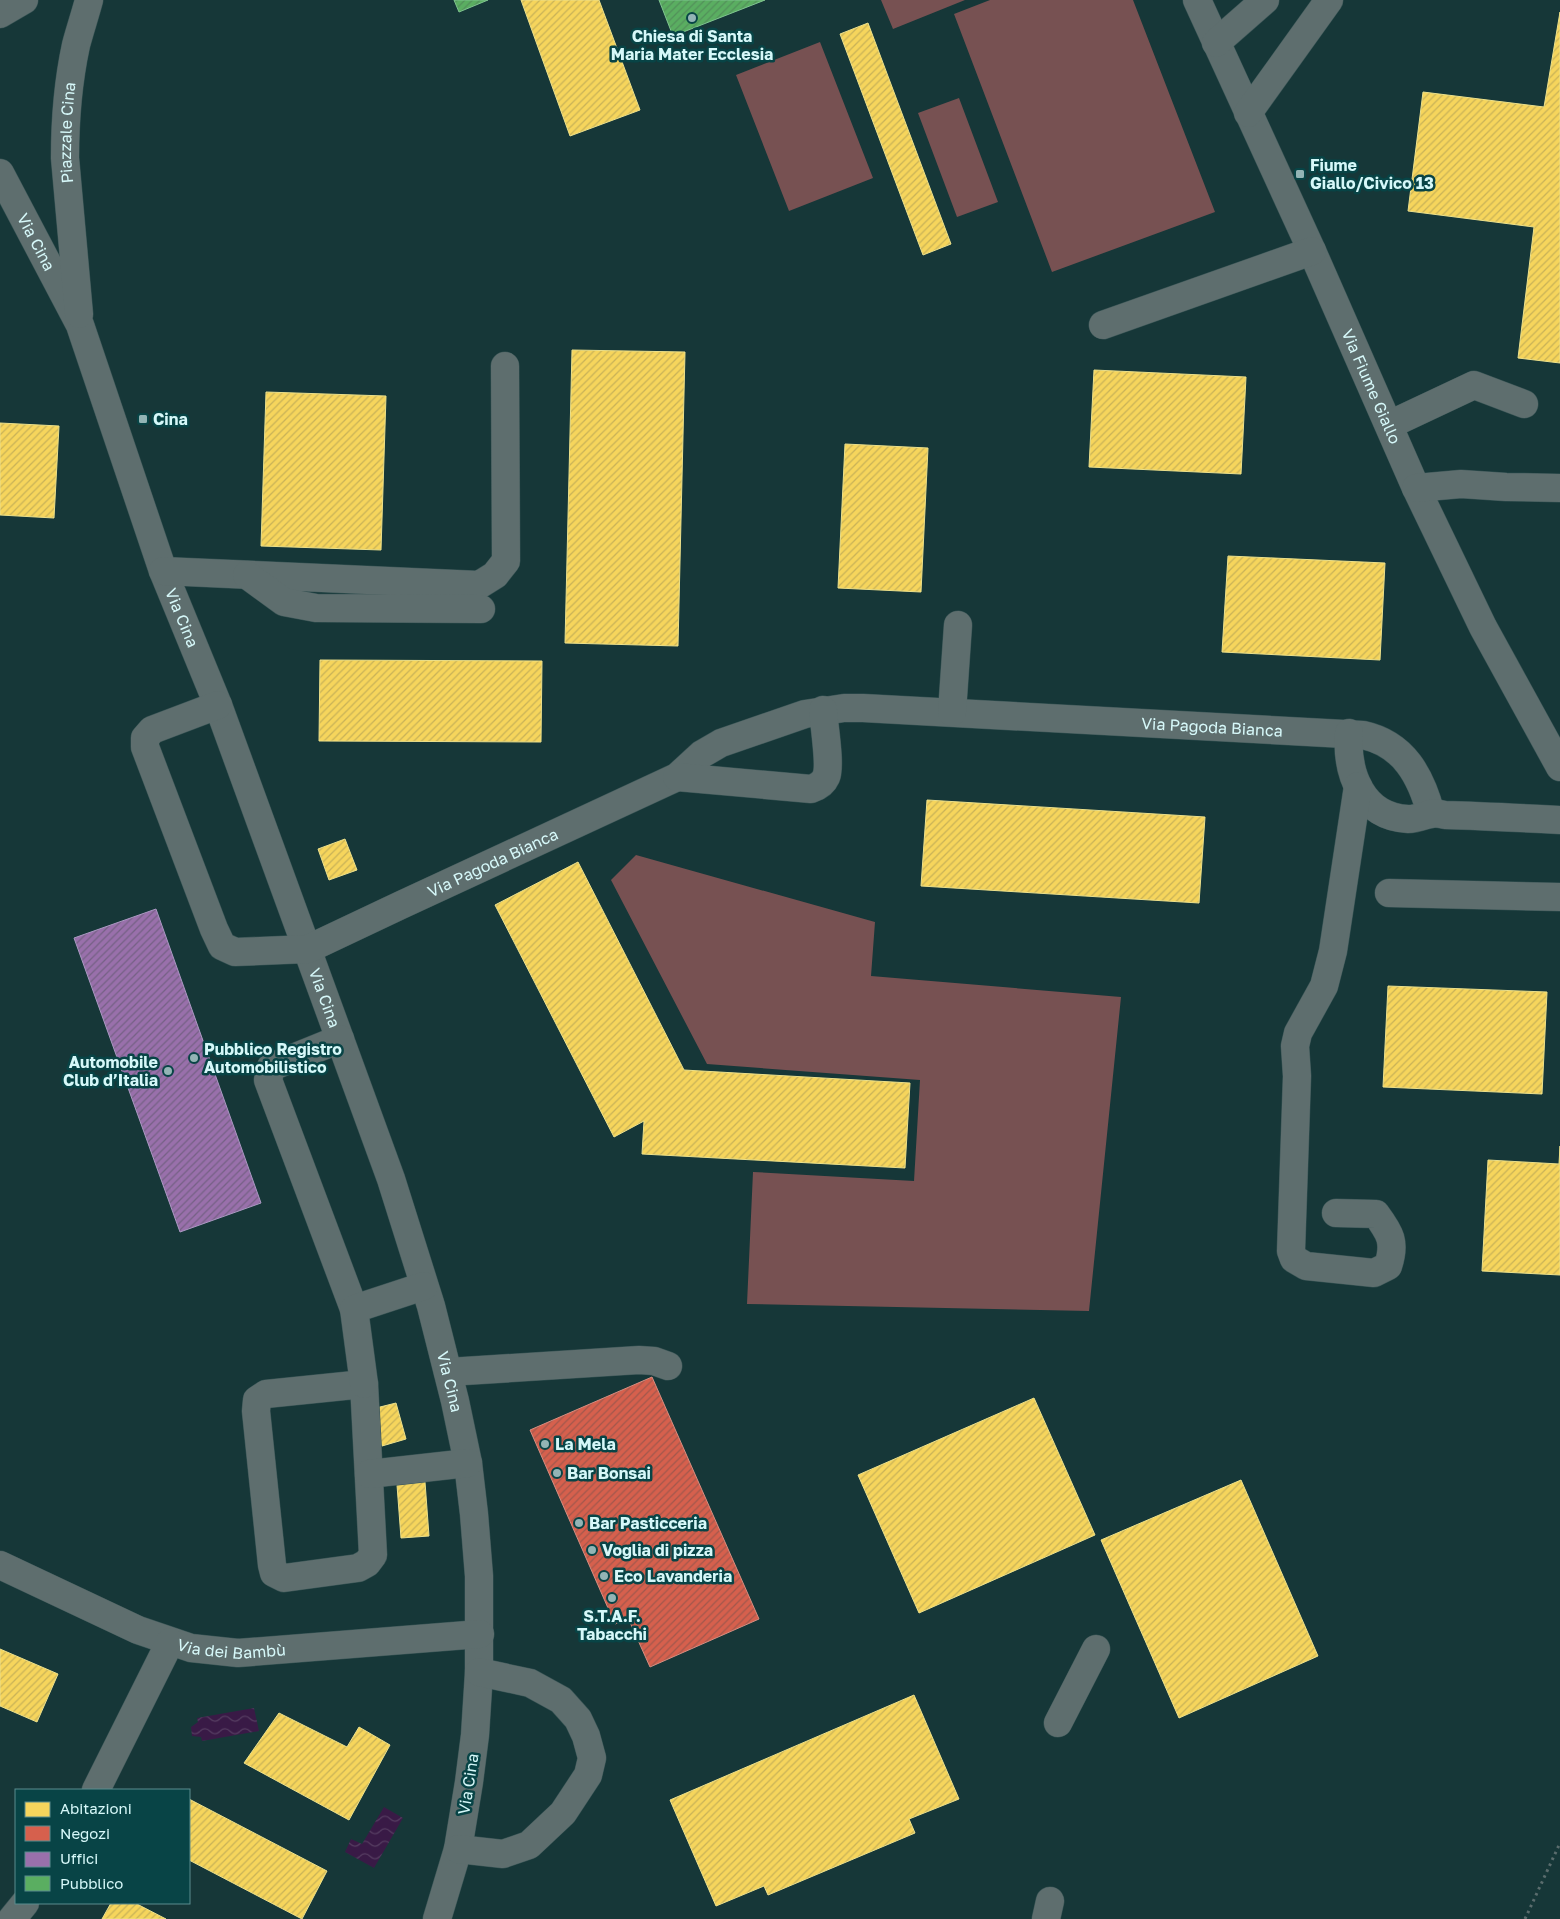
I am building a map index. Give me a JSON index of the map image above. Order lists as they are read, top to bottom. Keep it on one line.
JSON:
{"streets":{"street":["Piazzale Cina","Via Cina","Via Fiume Giallo","Via Pagoda Bianca","Via dei Bambù"]},"crossings":[["Piazzale Cina","Via Cina"],["Via Cina","Via Pagoda Bianca"],["Via Cina","Via dei Bambù"]],"places":{"other":["Chiesa di Santa Maria Mater Ecclesia","Pubblico Registro Automobilistico","Automobile Club d’Italia","La Mela","Bar Bonsai","Bar Pasticceria","Voglia di pizza","Eco Lavanderia","S.T.A.F. Tabacchi"],"transit":["Fiume Giallo/Civico 13","Cina"]},"legend":["Abitazioni","Negozi","Uffici","Pubblico"]}
